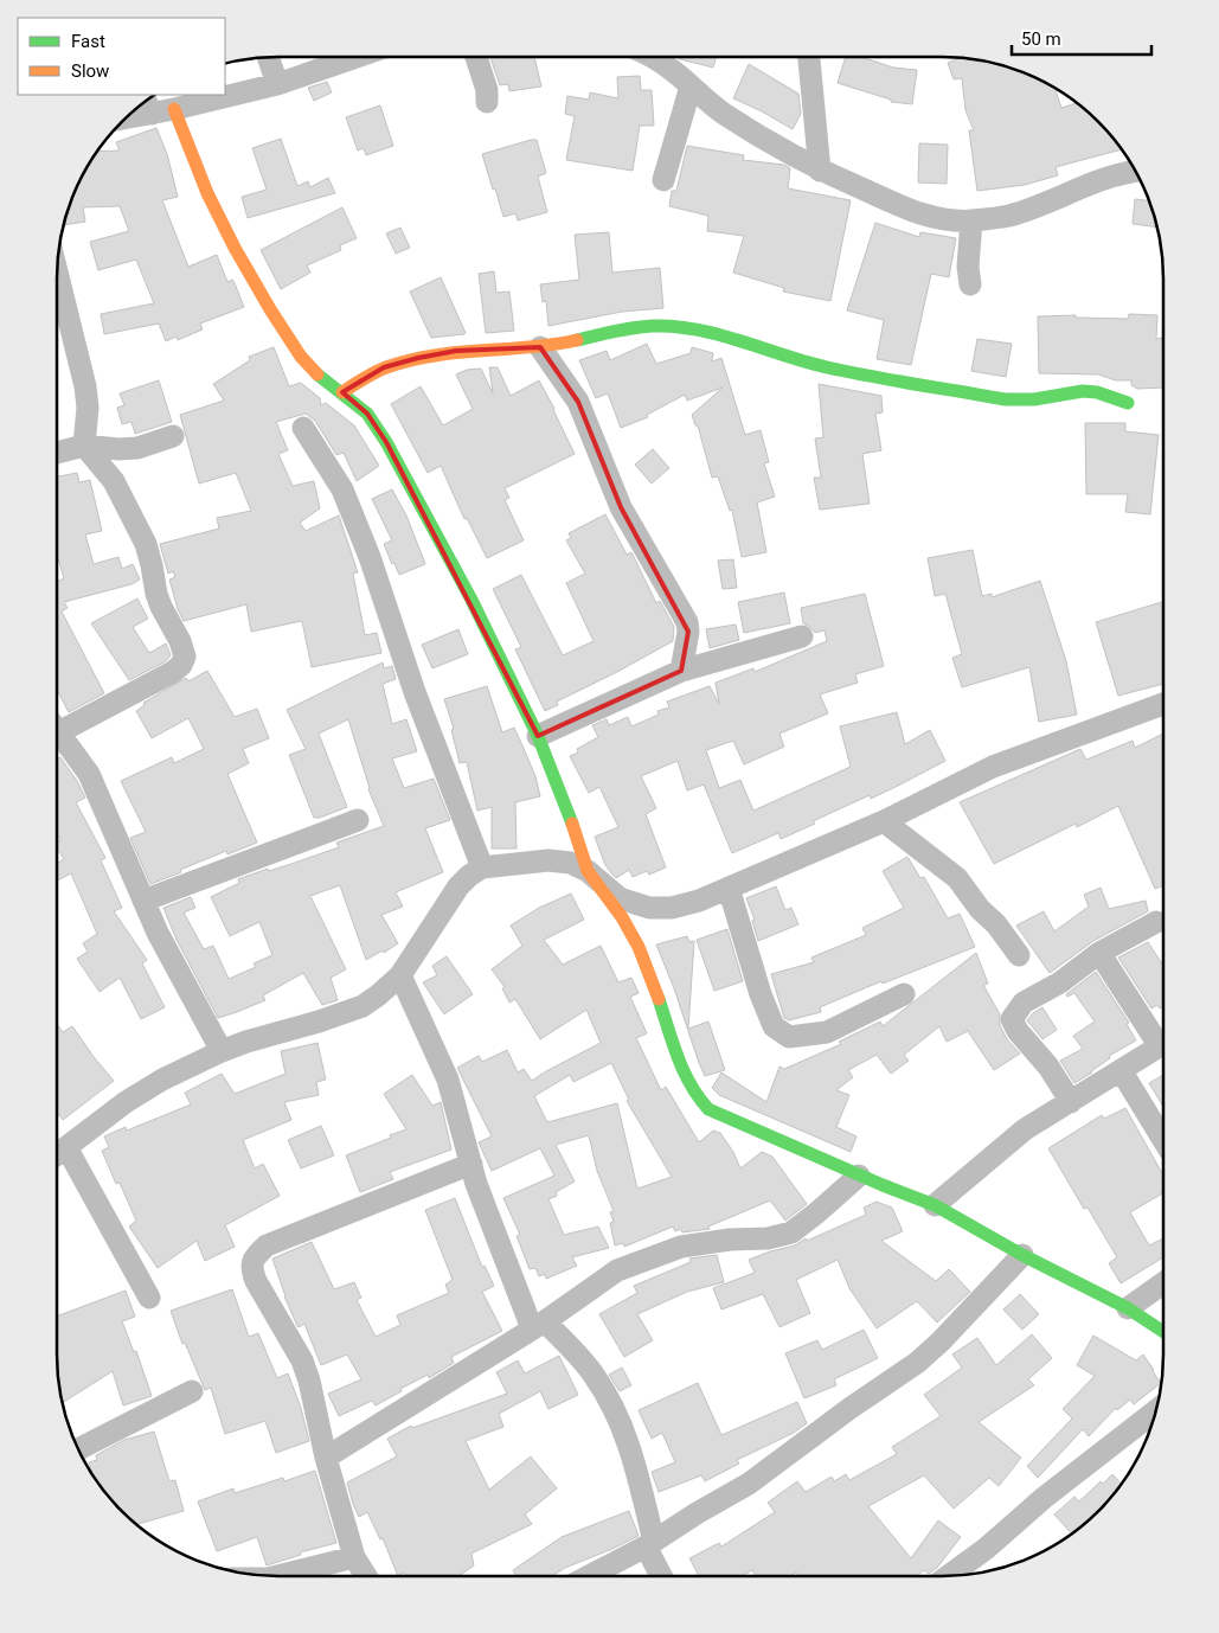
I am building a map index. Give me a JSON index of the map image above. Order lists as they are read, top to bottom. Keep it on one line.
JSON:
{"legend":["Fast","Slow"],"scale_bar":"50 m"}
